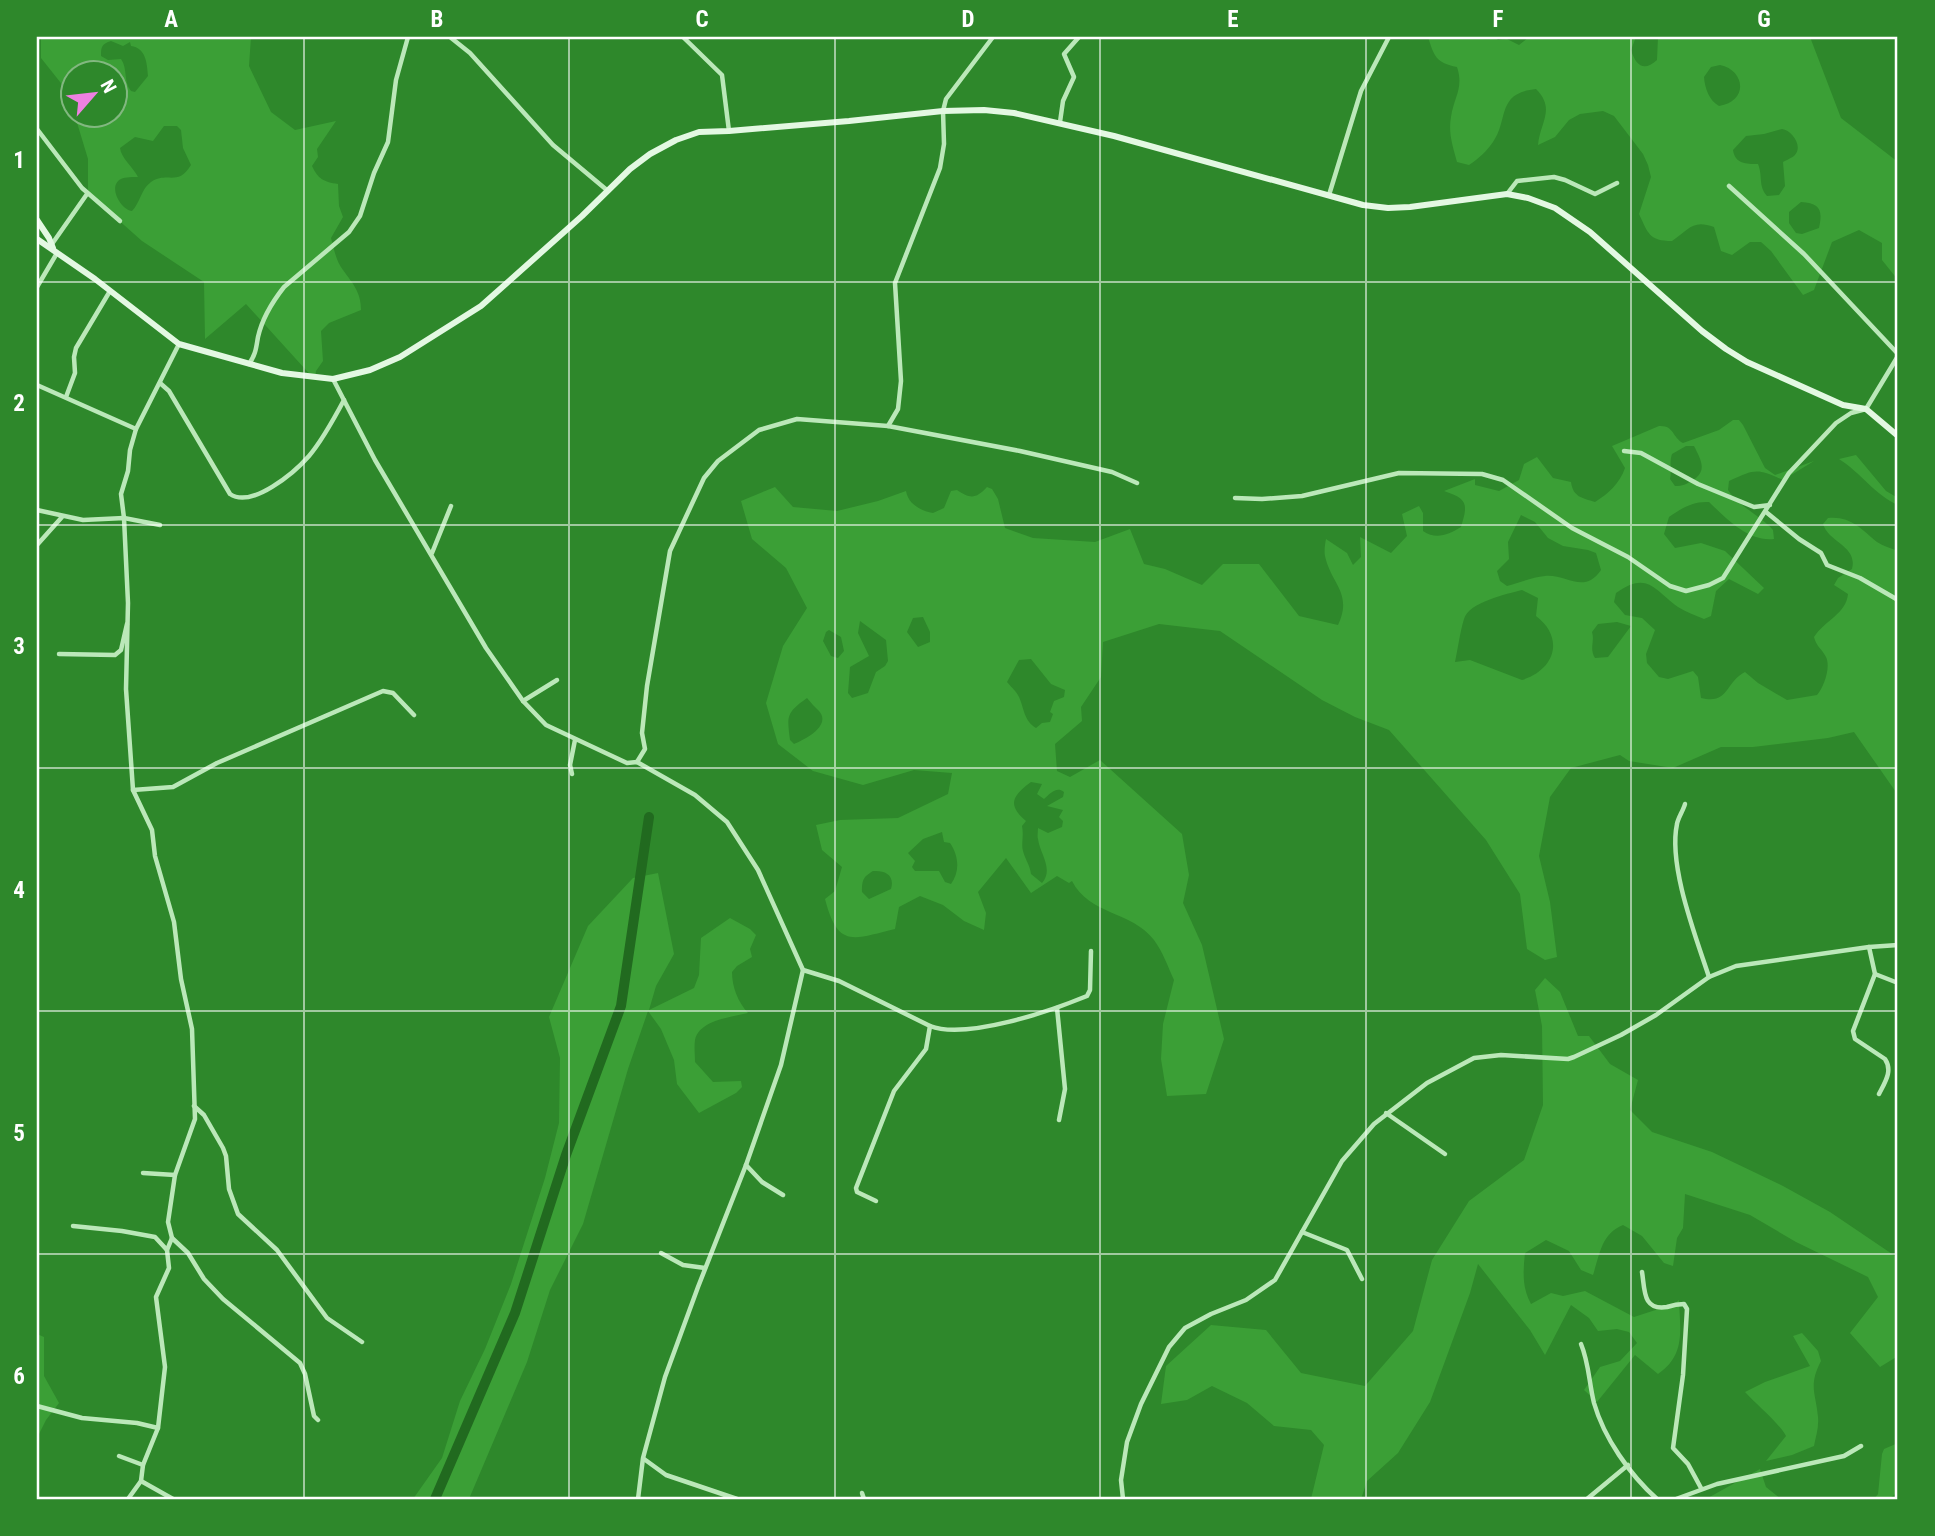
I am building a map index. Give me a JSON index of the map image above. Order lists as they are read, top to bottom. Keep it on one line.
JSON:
{"north":"top right","grid":{"columns":["A","B","C","D","E","F","G"],"rows":["1","2","3","4","5","6"]}}
